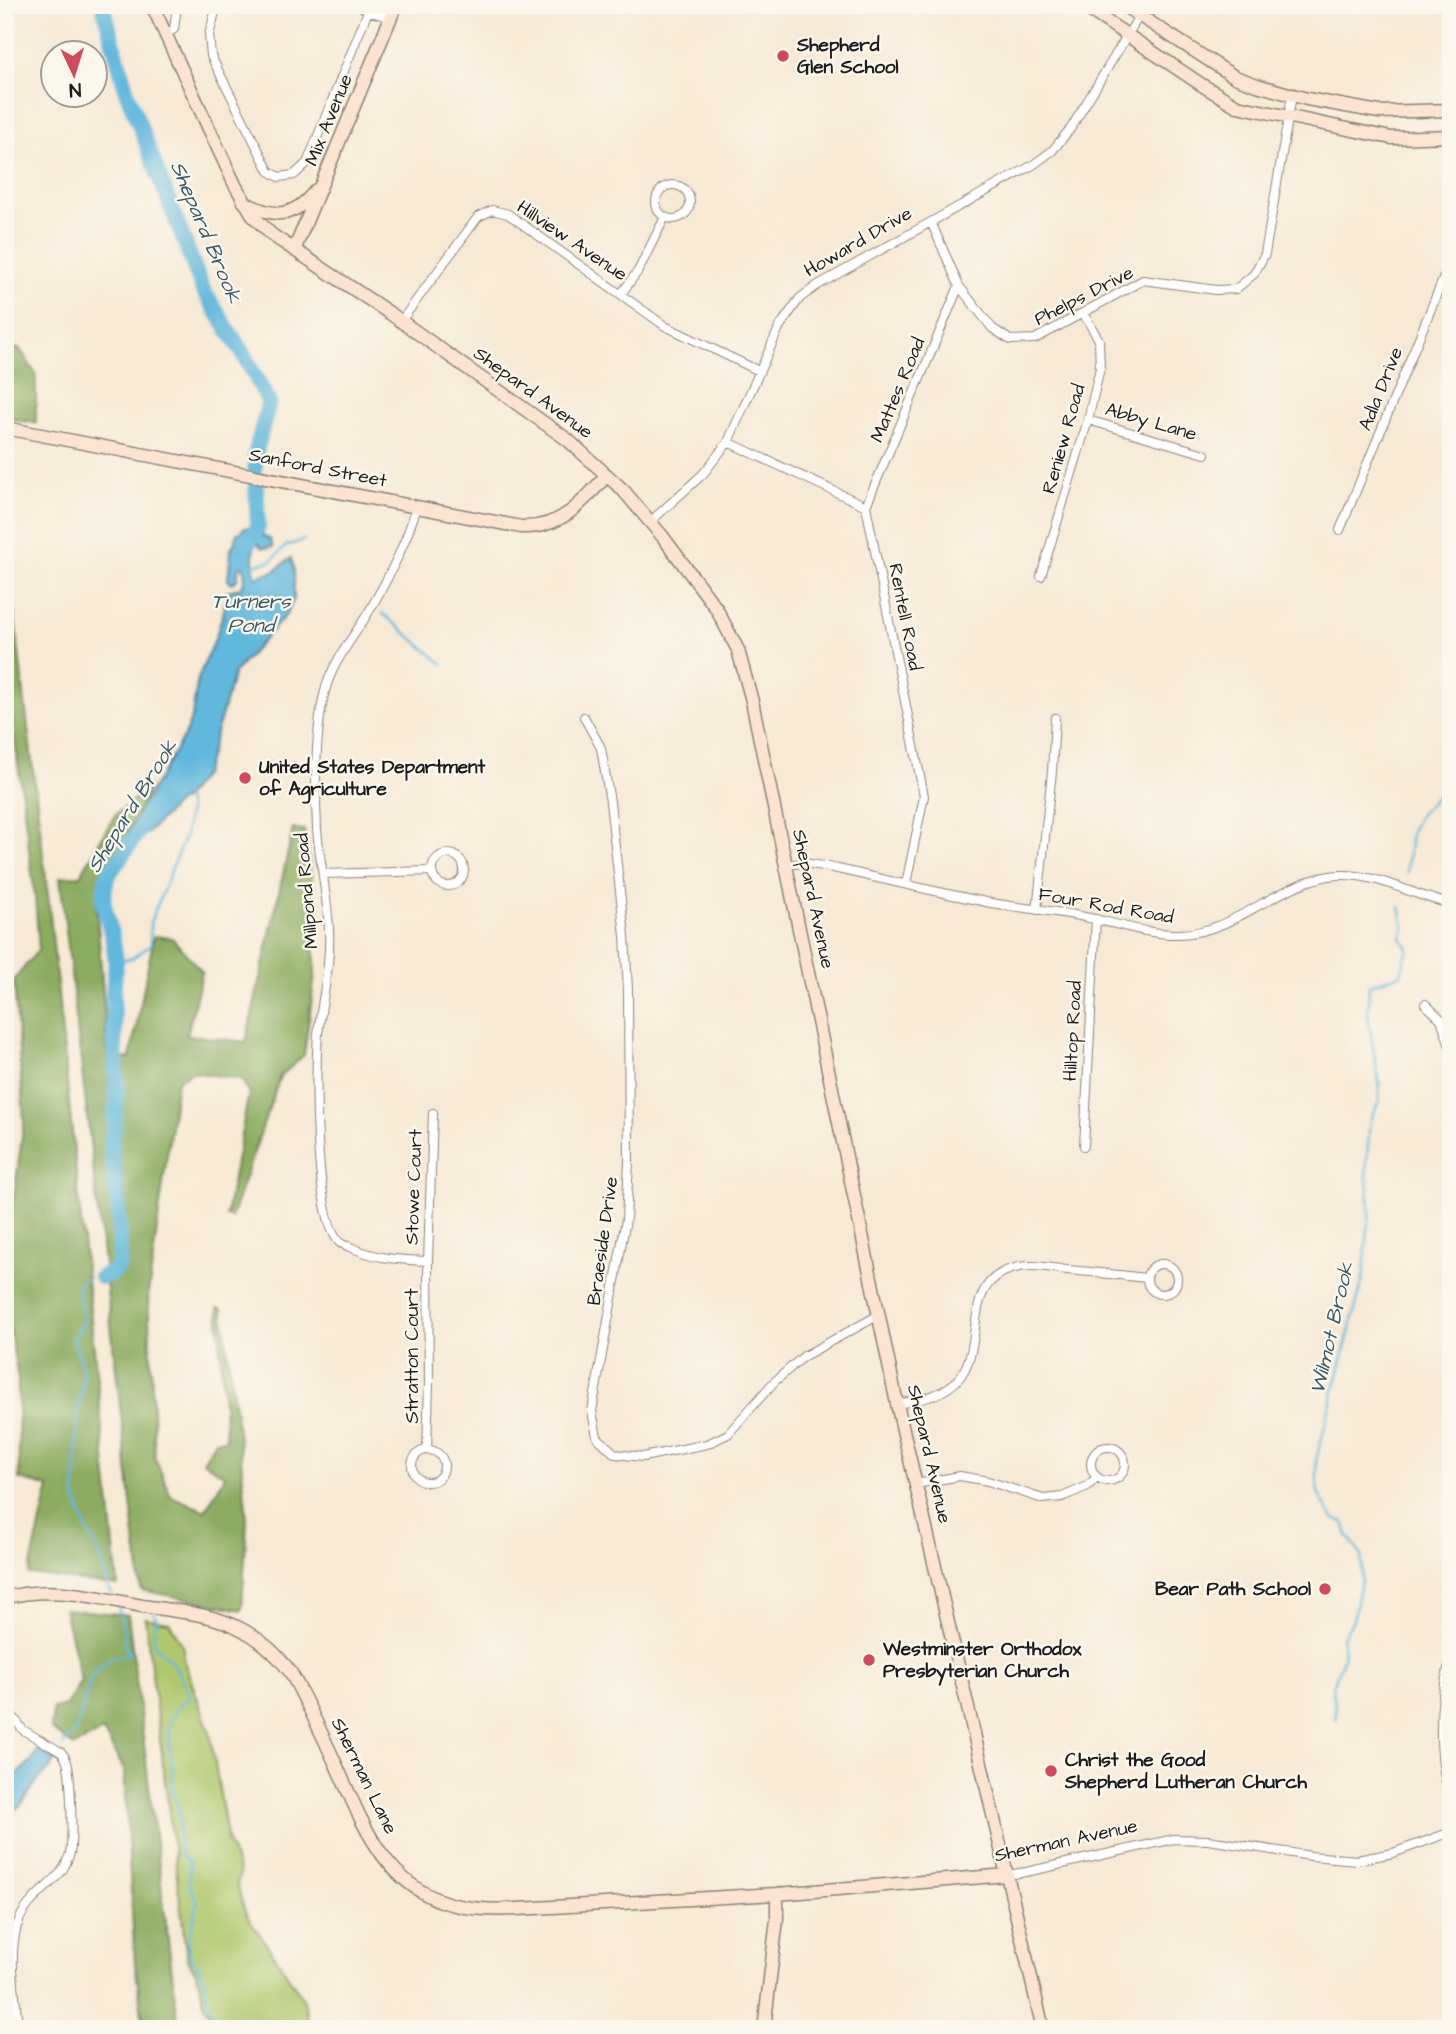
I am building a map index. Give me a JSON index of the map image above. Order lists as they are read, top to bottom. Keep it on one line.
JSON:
{"streets":{"street":["Mix Avenue","Hillview Avenue","Howard Drive","Phelps Drive","Adla Drive","Mattes Road","Shepard Avenue","Abby Lane","Reniew Road","Sanford Street","Rentell Road","Millpond Road","Four Rod Road","Hilltop Road","Stowe Court","Braeside Drive","Stratton Court","Sherman Lane","Sherman Avenue"]},"crossings":[["Mix Avenue","Shepard Avenue"],["Hillview Avenue","Howard Drive"],["Hillview Avenue","Shepard Avenue"],["Howard Drive","Phelps Drive"],["Howard Drive","Shepard Avenue"],["Phelps Drive","Mattes Road"],["Phelps Drive","Reniew Road"],["Mattes Road","Rentell Road"],["Shepard Avenue","Sanford Street"],["Shepard Avenue","Four Rod Road"],["Shepard Avenue","Braeside Drive"],["Shepard Avenue","Sherman Avenue"],["Abby Lane","Reniew Road"],["Sanford Street","Millpond Road"],["Rentell Road","Four Rod Road"],["Millpond Road","Stowe Court"],["Millpond Road","Stratton Court"],["Four Rod Road","Hilltop Road"],["Stowe Court","Stratton Court"],["Sherman Lane","Sherman Avenue"]],"water":["Shepard Brook","Turners Pond","Wilmot Brook"],"places":["Shepherd Glen School","United States Department of Agriculture","Bear Path School","Westminster Orthodox Presbyterian Church","Christ the Good Shepherd Lutheran Church"],"north":"bottom"}
